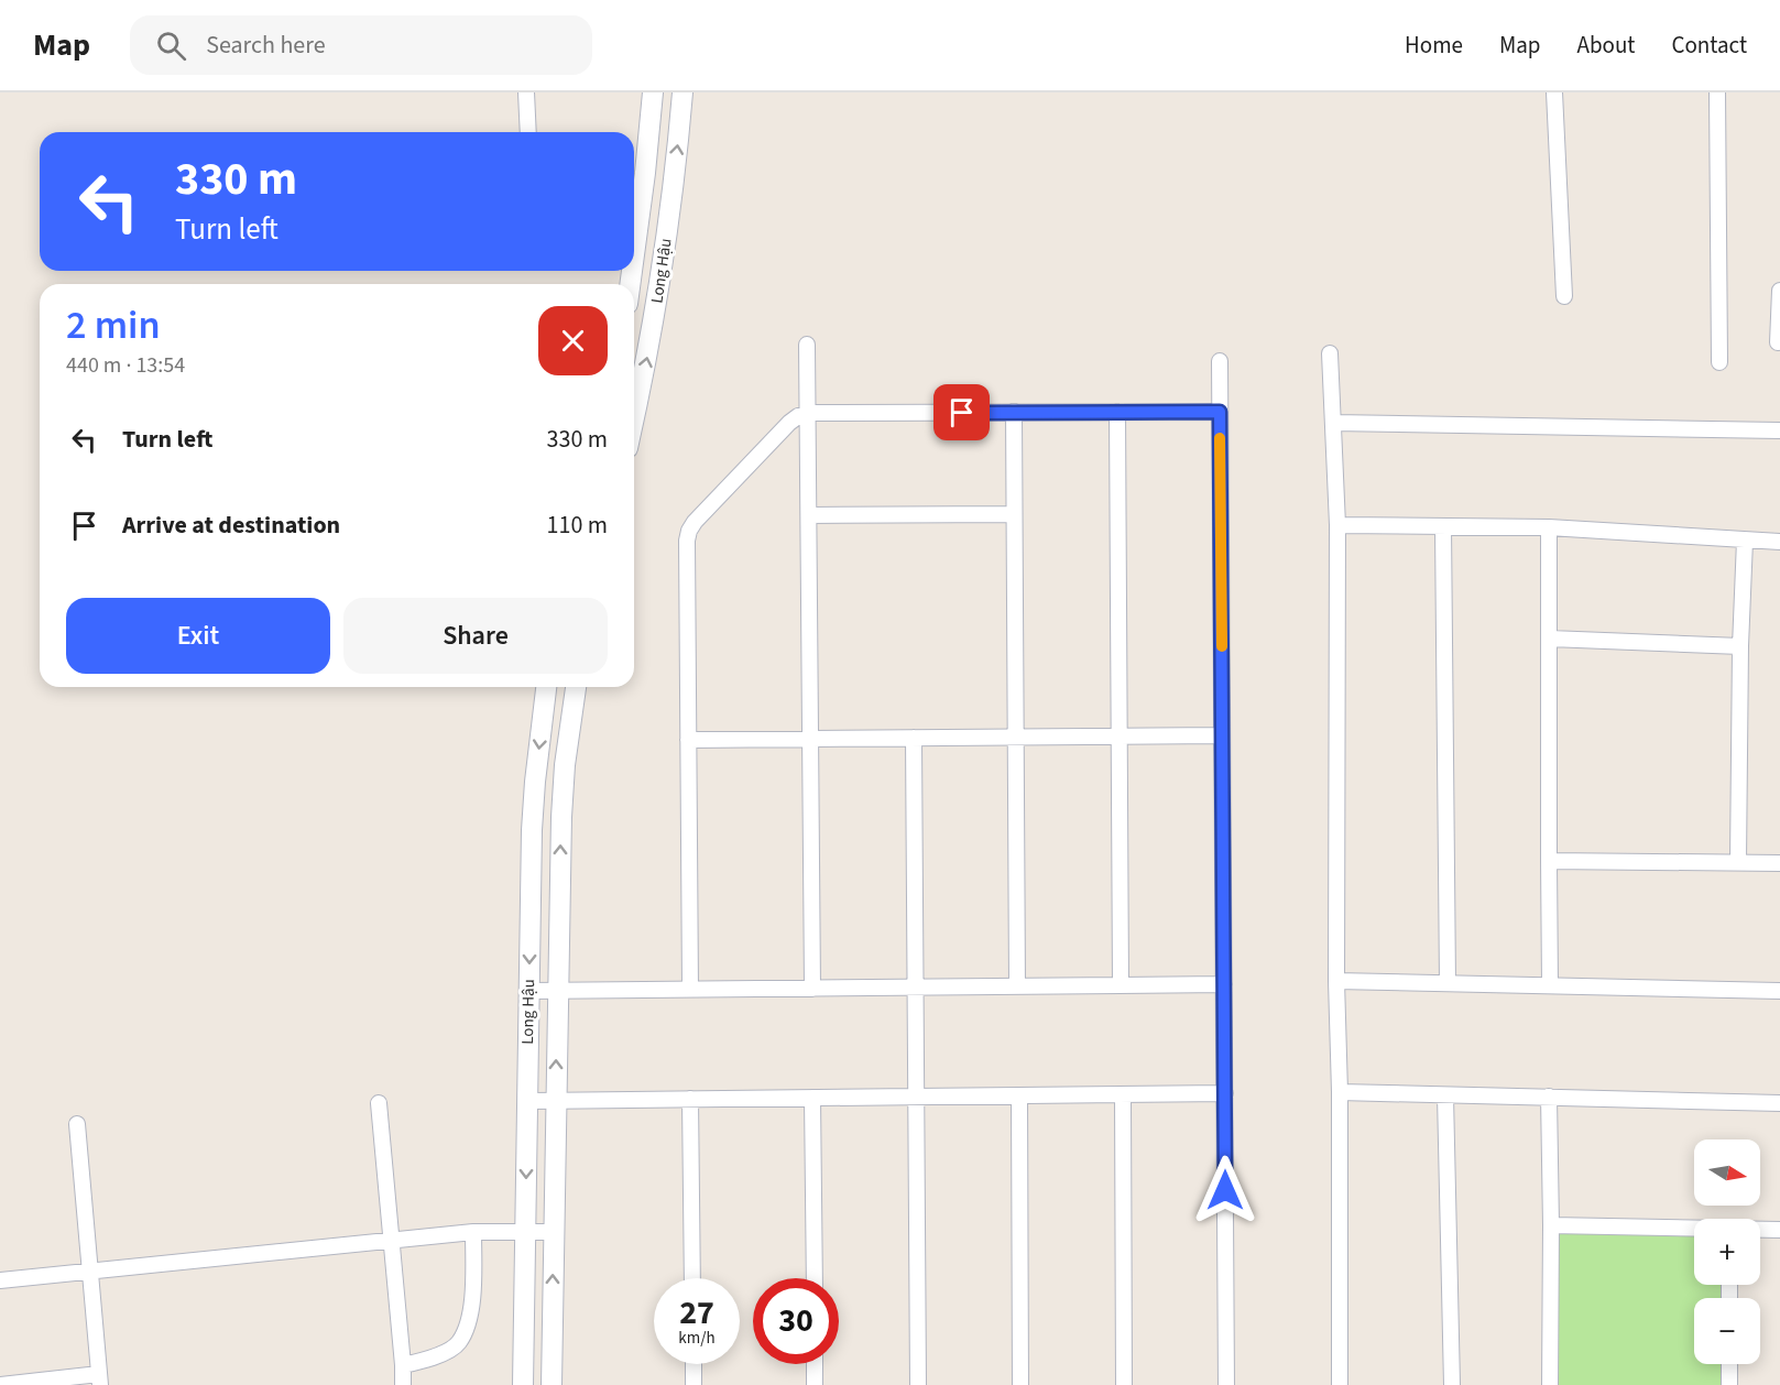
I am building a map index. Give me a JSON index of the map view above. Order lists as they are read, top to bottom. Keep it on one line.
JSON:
{"streets":{"main road":["Long Hậu"]},"north":"right","page":{"header":"Map","search":"Search here","nav":["Home","Map","About","Contact"],"turn":["330 m","Turn left"],"heading":["2 min","440 m · 13:54"],"list":[{"name":"Turn left","value":"330 m"},{"name":"Arrive at destination","value":"110 m"}],"buttons":["Exit","Share"],"map_buttons":["+","−"],"speed":"27 km/h","limit":"30"}}
